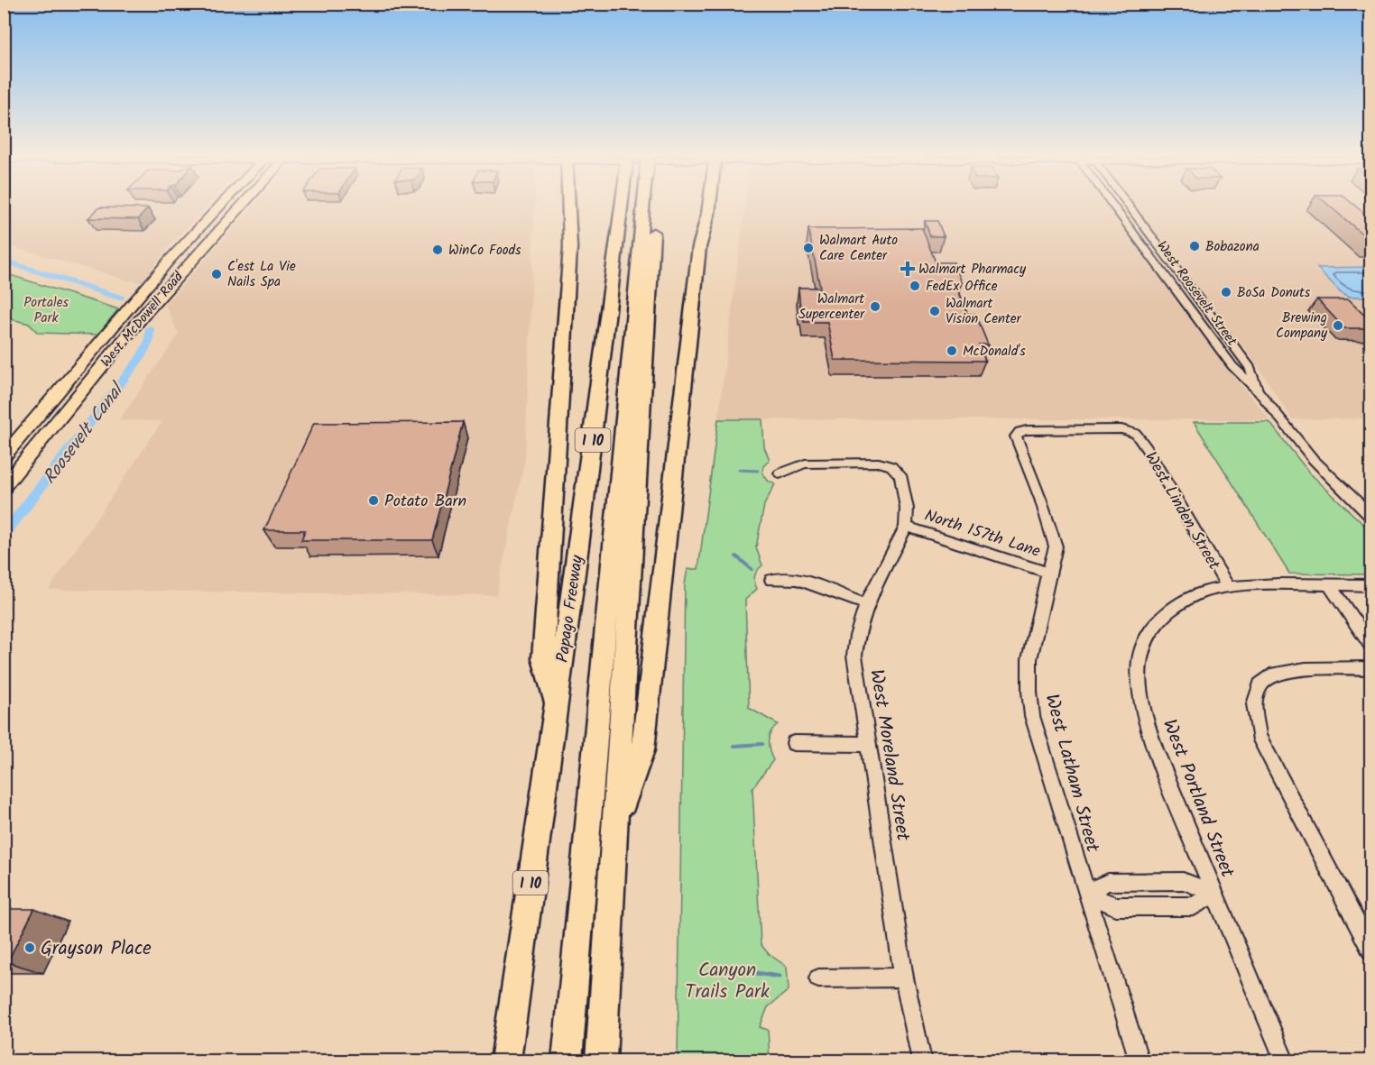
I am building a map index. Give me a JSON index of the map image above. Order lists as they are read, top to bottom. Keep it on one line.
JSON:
{"streets":{"highway":["I 10","Papago Freeway"],"main road":["West McDowell Road"],"street":["West Roosevelt Street","West Linden Street","North 157th Lane","West Moreland Street","West Latham Street","West Portland Street"]},"crossings":[["West Linden Street","West Latham Street"],["West Linden Street","West Portland Street"],["North 157th Lane","West Moreland Street"],["North 157th Lane","West Latham Street"]],"water":["Roosevelt Canal"],"parks":["Portales Park","Canyon Trails Park"],"places":{"other":["Bobazona","Walmart Auto Care Center","WinCo Foods","C'est La Vie Nails Spa","FedEx Office","BoSa Donuts","Walmart Supercenter","Walmart Vision Center","Brewing Company","McDonald's","Potato Barn","Grayson Place"],"health":["Walmart Pharmacy"]}}
